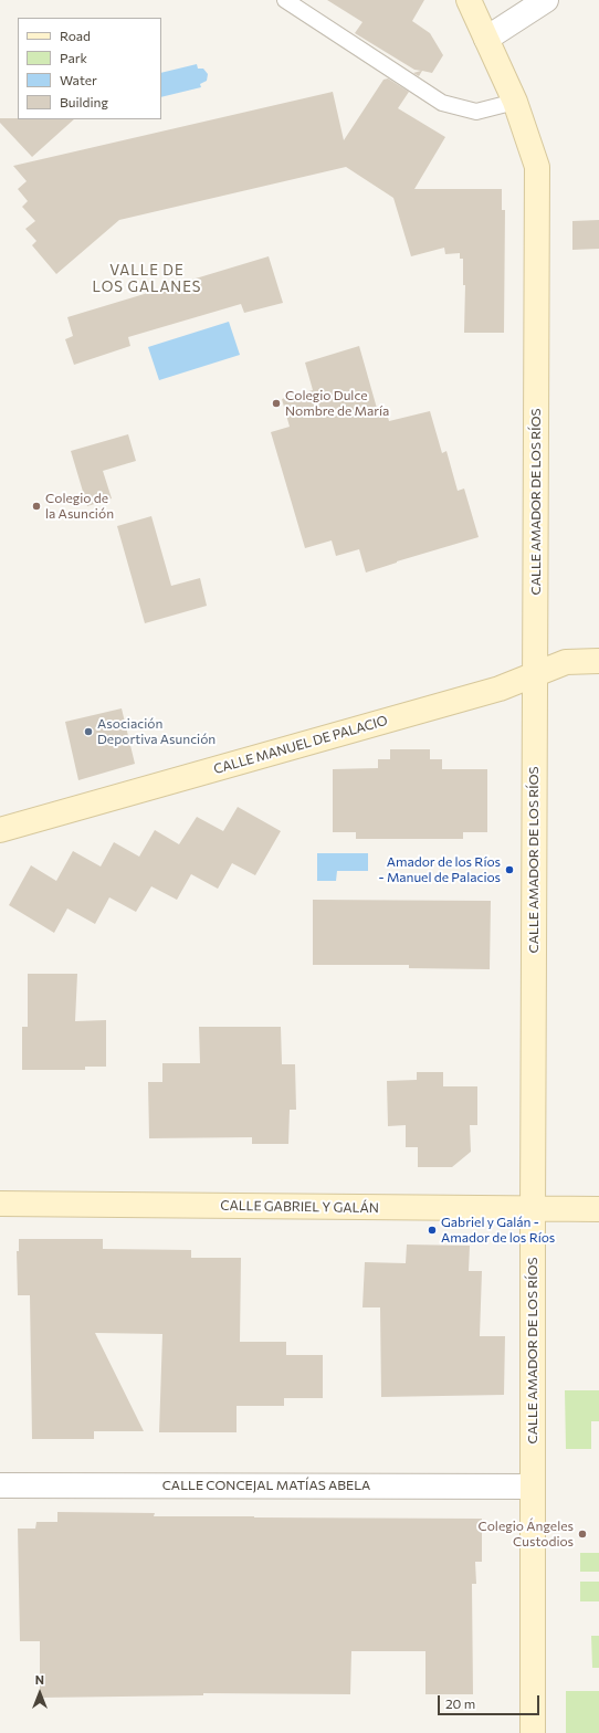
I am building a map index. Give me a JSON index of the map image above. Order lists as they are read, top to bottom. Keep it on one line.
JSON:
{"streets":{"street":["CALLE AMADOR DE LOS RÍOS","CALLE MANUEL DE PALACIO","CALLE GABRIEL Y GALÁN","CALLE CONCEJAL MATÍAS ABELA"]},"crossings":[["CALLE AMADOR DE LOS RÍOS","CALLE MANUEL DE PALACIO"],["CALLE AMADOR DE LOS RÍOS","CALLE GABRIEL Y GALÁN"],["CALLE AMADOR DE LOS RÍOS","CALLE CONCEJAL MATÍAS ABELA"]],"districts":["VALLE DE LOS GALANES"],"places":["Colegio Dulce Nombre de María","Colegio de la Asunción","Asociación Deportiva Asunción","Amador de los Ríos - Manuel de Palacios","Gabriel y Galán - Amador de los Ríos","Colegio Ángeles Custodios"],"legend":["Road","Park","Water","Building"],"scale_bar":"20 m","north":"top"}
